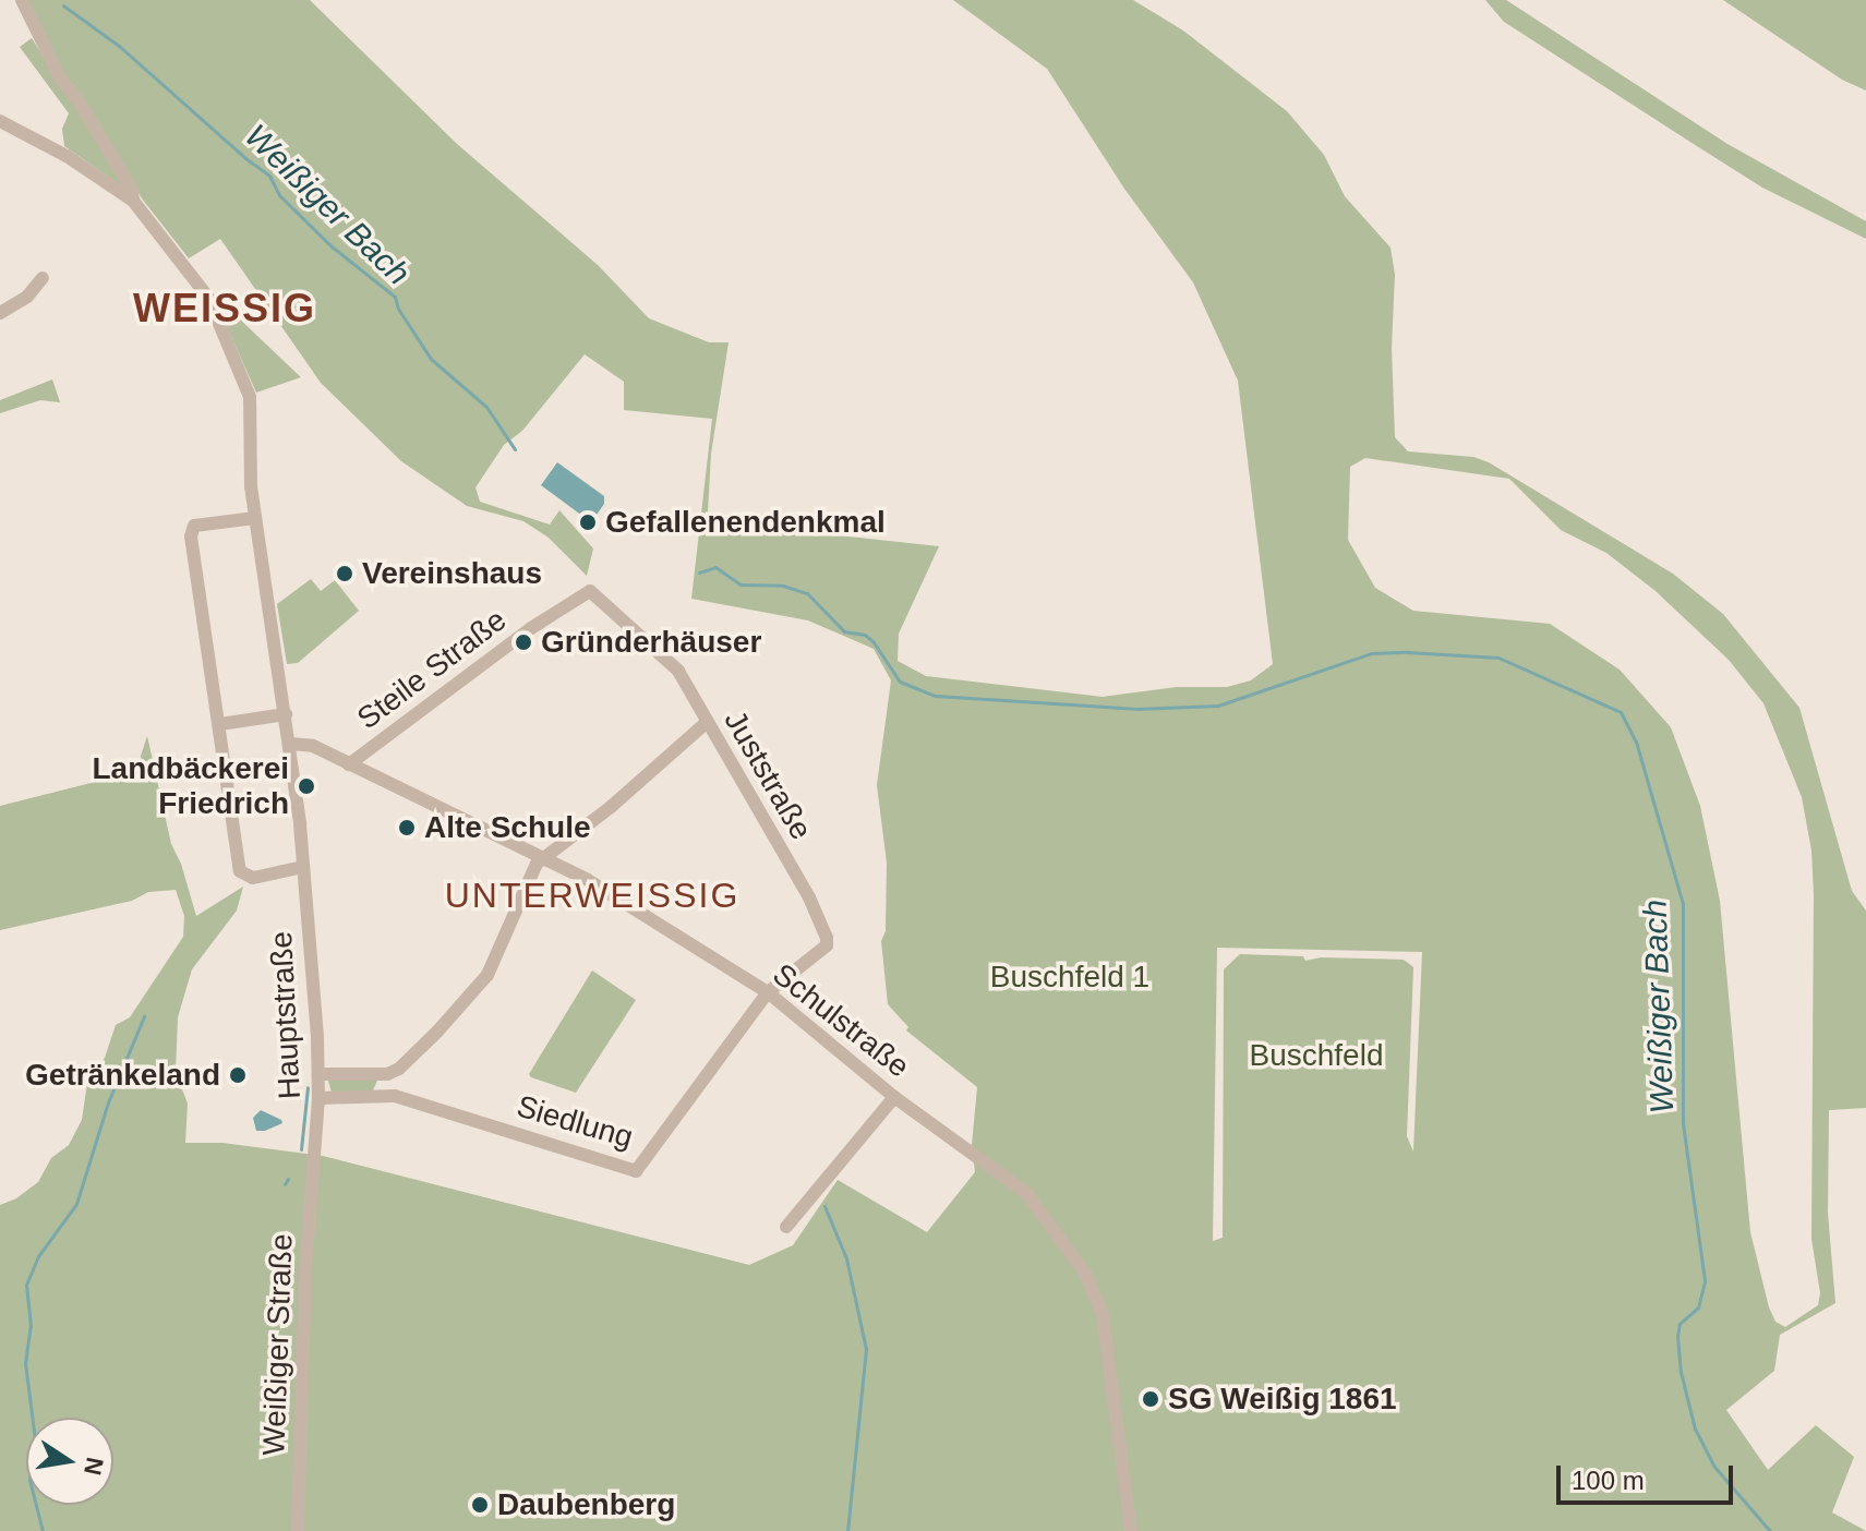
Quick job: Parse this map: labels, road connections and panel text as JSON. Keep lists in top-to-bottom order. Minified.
{"streets":{"street":["Steile Straße","Juststraße","Hauptstraße","Schulstraße","Siedlung","Weißiger Straße"]},"crossings":[["Steile Straße","Juststraße"],["Steile Straße","Schulstraße"],["Juststraße","Schulstraße"],["Juststraße","Siedlung"],["Hauptstraße","Schulstraße"],["Hauptstraße","Siedlung"],["Hauptstraße","Weißiger Straße"],["Schulstraße","Siedlung"]],"districts":["WEISSIG","UNTERWEISSIG"],"water":["Weißiger Bach"],"parks":["Buschfeld 1","Buschfeld"],"places":["Gefallenendenkmal","Vereinshaus","Gründerhäuser","Landbäckerei Friedrich","Alte Schule","Getränkeland","SG Weißig 1861","Daubenberg"],"scale_bar":"100 m","north":"right"}
